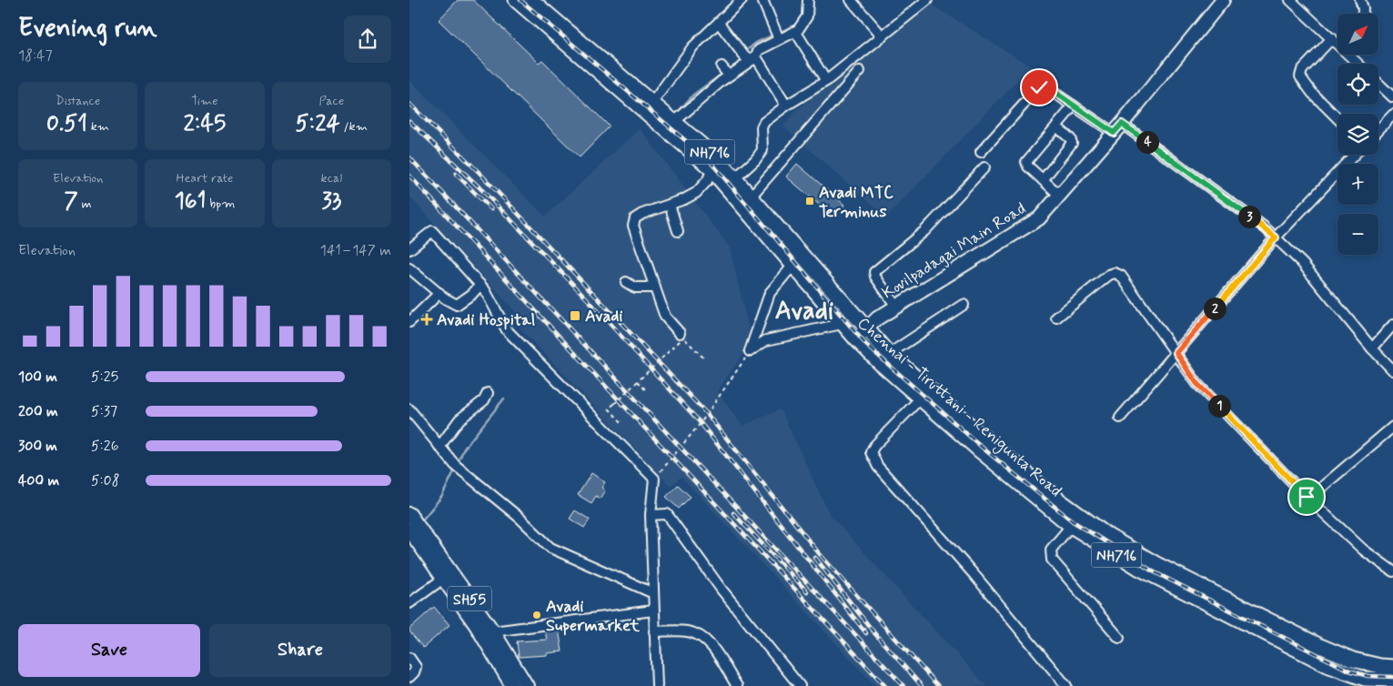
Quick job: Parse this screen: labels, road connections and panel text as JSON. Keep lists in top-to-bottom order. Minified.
{"streets":{"highway":["NH716","Chennai - Tiruttani - Renigunta Road"],"main road":["Kovilpadagai Main Road","SH55"]},"crossings":[["Kovilpadagai Main Road","Chennai - Tiruttani - Renigunta Road"]],"districts":["Avadi"],"places":{"transit":["Avadi MTC Terminus","Avadi"],"health":["Avadi Hospital"],"other":["Avadi Supermarket"]},"north":"top right","page":{"heading":["Evening run","18:47"],"map_buttons":["+","−"],"stats":[["Distance","0.51 km"],["Time","2:45"],["Pace","5:24 /km"],["Elevation","7 m"],["Heart rate","161 bpm"],["kcal","33"]],"pins":["4","3","2","1"],"chart":["Elevation","141–147 m"],"list":[{"name":"100 m","note":"5:25"},{"name":"200 m","note":"5:37"},{"name":"300 m","note":"5:26"},{"name":"400 m","note":"5:08"}],"buttons":["Save","Share"]}}
